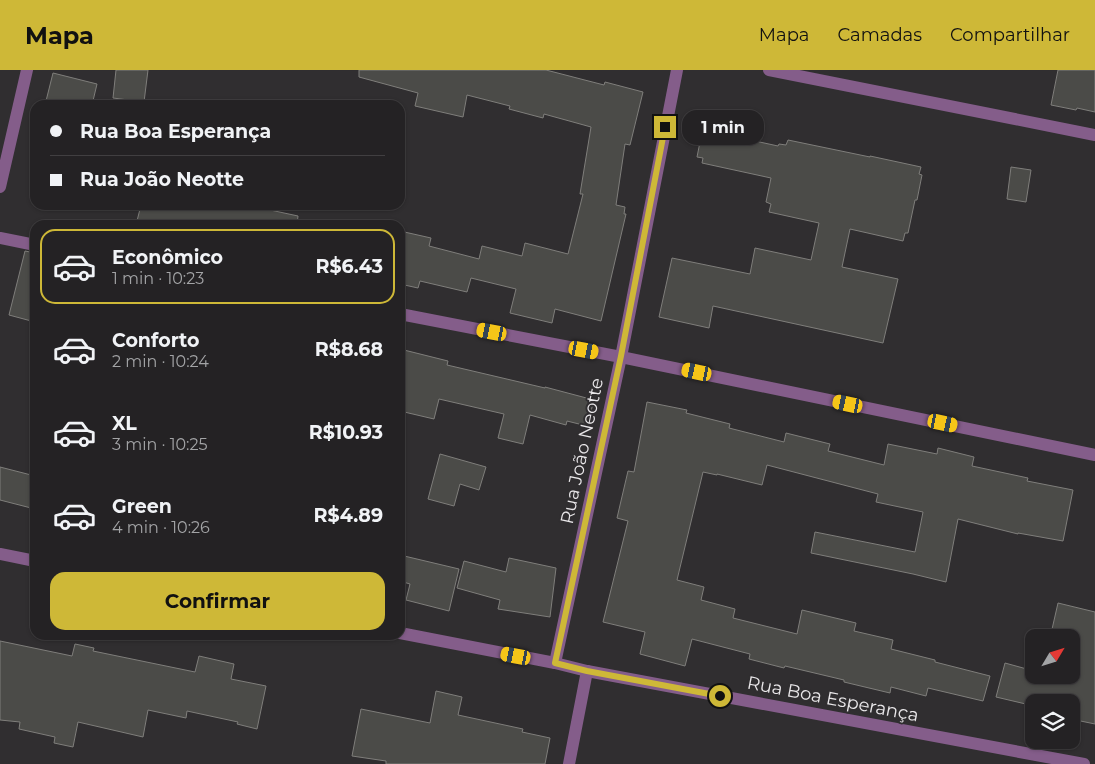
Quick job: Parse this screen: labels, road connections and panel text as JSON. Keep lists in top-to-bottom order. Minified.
{"streets":{"street":["Rua João Neotte","Rua Boa Esperança"]},"crossings":[["Rua João Neotte","Rua Boa Esperança"]],"north":"top right","page":{"header":"Mapa","nav":["Mapa","Camadas","Compartilhar"],"banner":["Rua Boa Esperança","Rua João Neotte"],"bubble":"1 min","list":[{"name":"Econômico","note":"1 min · 10:23","value":"R$6.43"},{"name":"Conforto","note":"2 min · 10:24","value":"R$8.68"},{"name":"XL","note":"3 min · 10:25","value":"R$10.93"},{"name":"Green","note":"4 min · 10:26","value":"R$4.89"}],"buttons":"Confirmar"}}
